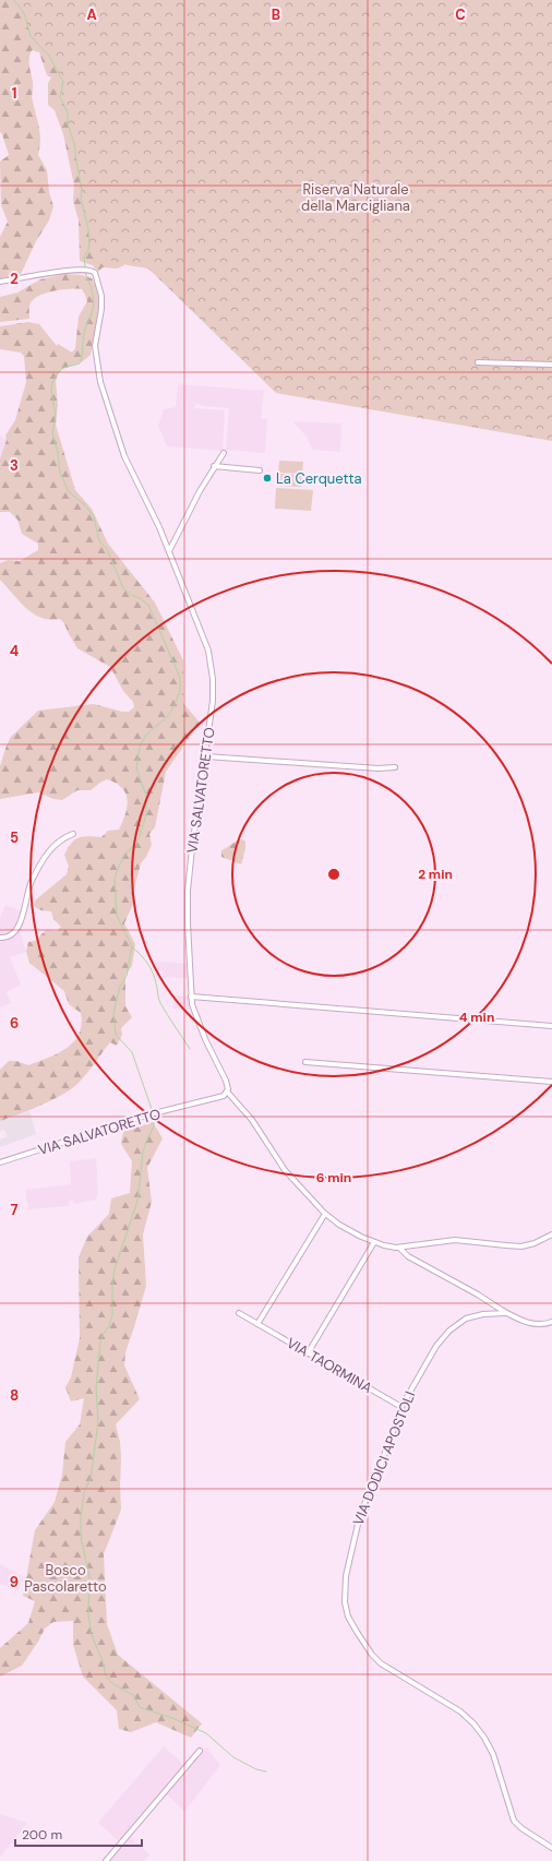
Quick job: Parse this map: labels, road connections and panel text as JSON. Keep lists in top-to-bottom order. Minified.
{"streets":{"street":["VIA SALVATORETTO","VIA TAORMINA","VIA DODICI APOSTOLI"]},"crossings":[["VIA TAORMINA","VIA DODICI APOSTOLI"]],"parks":["Riserva Naturale della Marcigliana","Bosco Pascolaretto"],"places":["La Cerquetta"],"scale_bar":"200 m","grid":{"columns":["A","B","C"],"rows":["1","2","3","4","5","6","7","8","9"]},"rings":["2 min","4 min","6 min"]}
